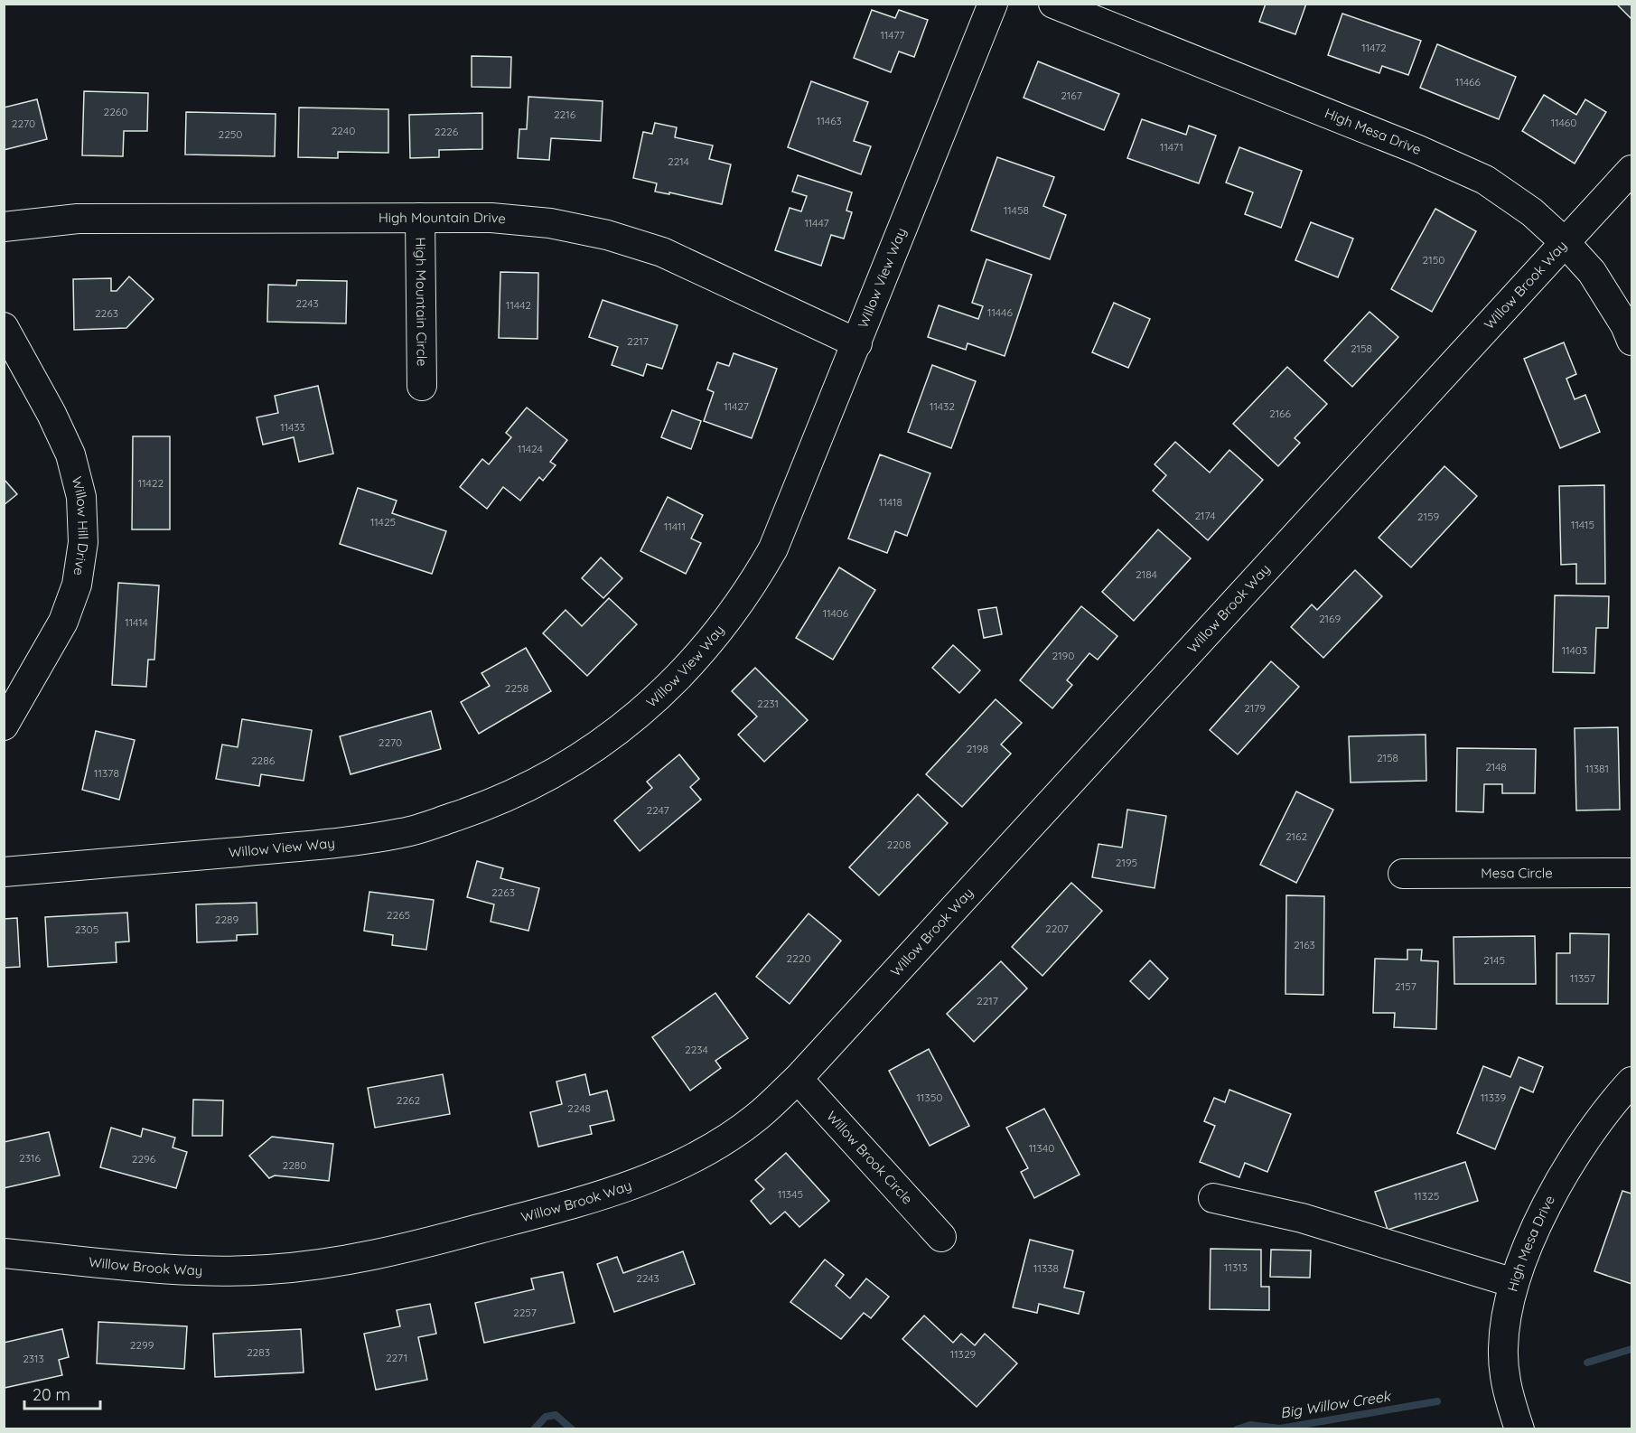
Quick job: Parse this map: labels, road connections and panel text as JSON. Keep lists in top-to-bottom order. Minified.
{"streets":{"street":["High Mesa Drive","High Mountain Drive","Willow View Way","Willow Brook Way","High Mountain Circle","Willow Hill Drive","Mesa Circle","Willow Brook Circle"]},"crossings":[["High Mesa Drive","Willow Brook Way"],["High Mountain Drive","Willow View Way"],["High Mountain Drive","High Mountain Circle"],["Willow Brook Way","Willow Brook Circle"]],"water":["Big Willow Creek"],"house_numbers":["11477","11472","11466","2167","2260","2216","11463","11460","2270","2240","2226","2250","11471","2214","11458","11447","2150","2243","11442","11446","2263","2217","2158","11427","11432","2166","11433","11424","11422","11418","2174","2159","11425","11415","11411","2184","11406","2169","11414","11403","2190","2258","2231","2179","2270","2198","2158","2286","2148","11381","11378","2247","2162","2208","2195","2263","2265","2289","2207","2305","2163","2220","2145","11357","2157","2217","2234","11350","11339","2262","2248","11340","2316","2296","2280","11345","11325","11313","11338","2243","2257","2299","2283","11329","2271","2313"],"scale_bar":"20 m"}
